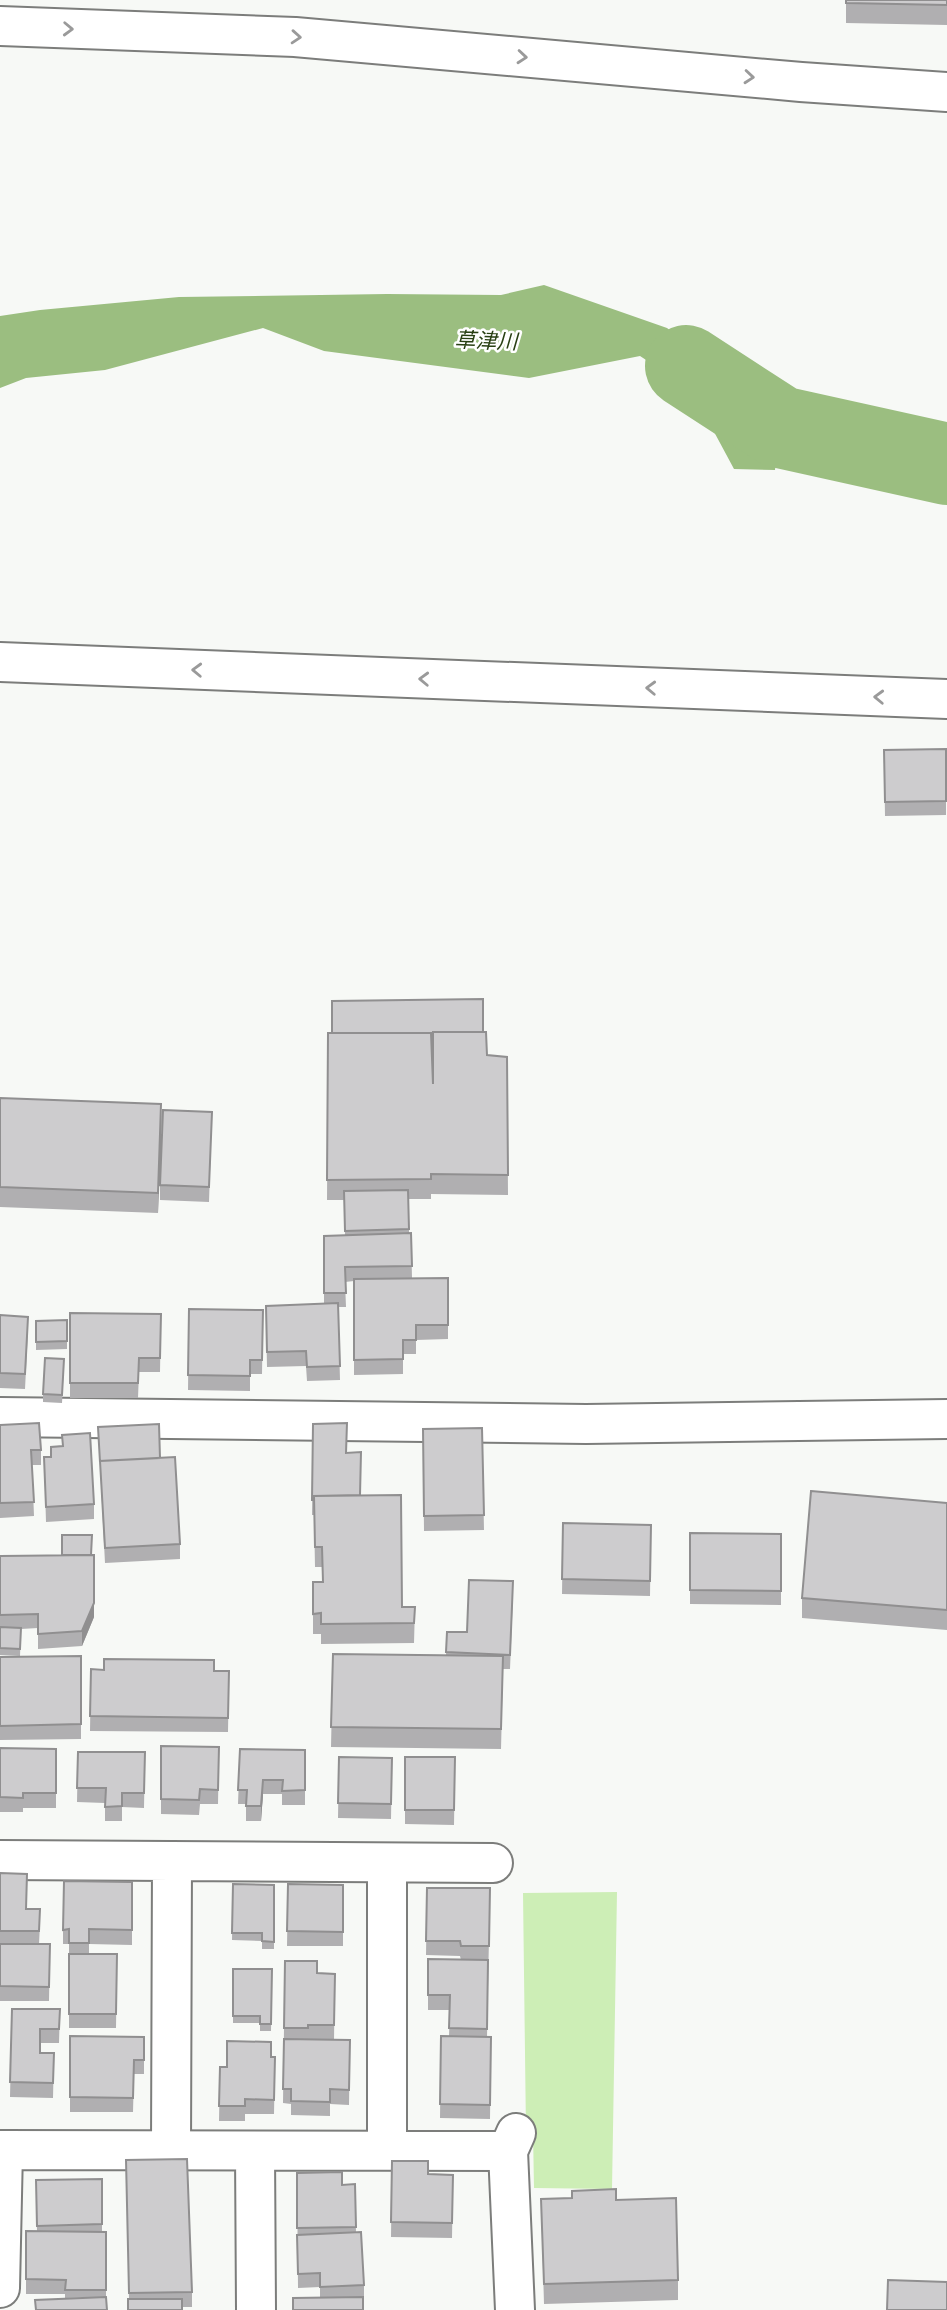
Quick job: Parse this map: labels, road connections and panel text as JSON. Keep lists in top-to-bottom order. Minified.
{"water":["草津川"]}
